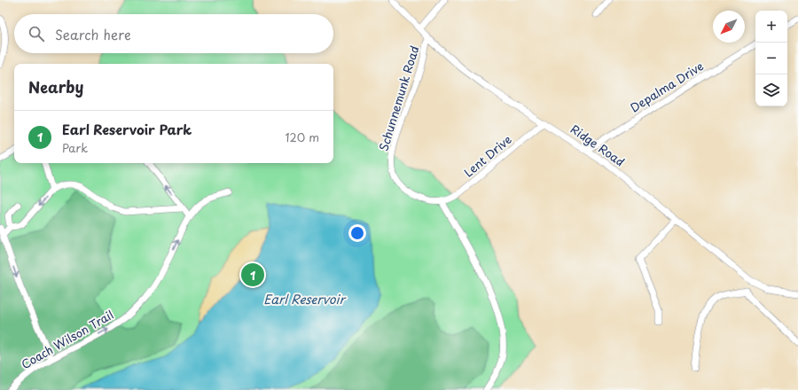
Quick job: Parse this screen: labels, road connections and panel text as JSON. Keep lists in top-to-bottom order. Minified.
{"streets":{"street":["Depalma Drive","Schunnemunk Road","Ridge Road","Lent Drive","Coach Wilson Trail"]},"crossings":[["Depalma Drive","Ridge Road"],["Schunnemunk Road","Ridge Road"],["Schunnemunk Road","Lent Drive"],["Ridge Road","Lent Drive"]],"one_way":["Coach Wilson Trail"],"water":["Earl Reservoir"],"north":"bottom left","page":{"map_buttons":["+","−"],"search":"Search here","heading":"Nearby","list":[{"mark":"1","name":"Earl Reservoir Park","note":"Park","value":"120 m"}],"pins":"1"}}
